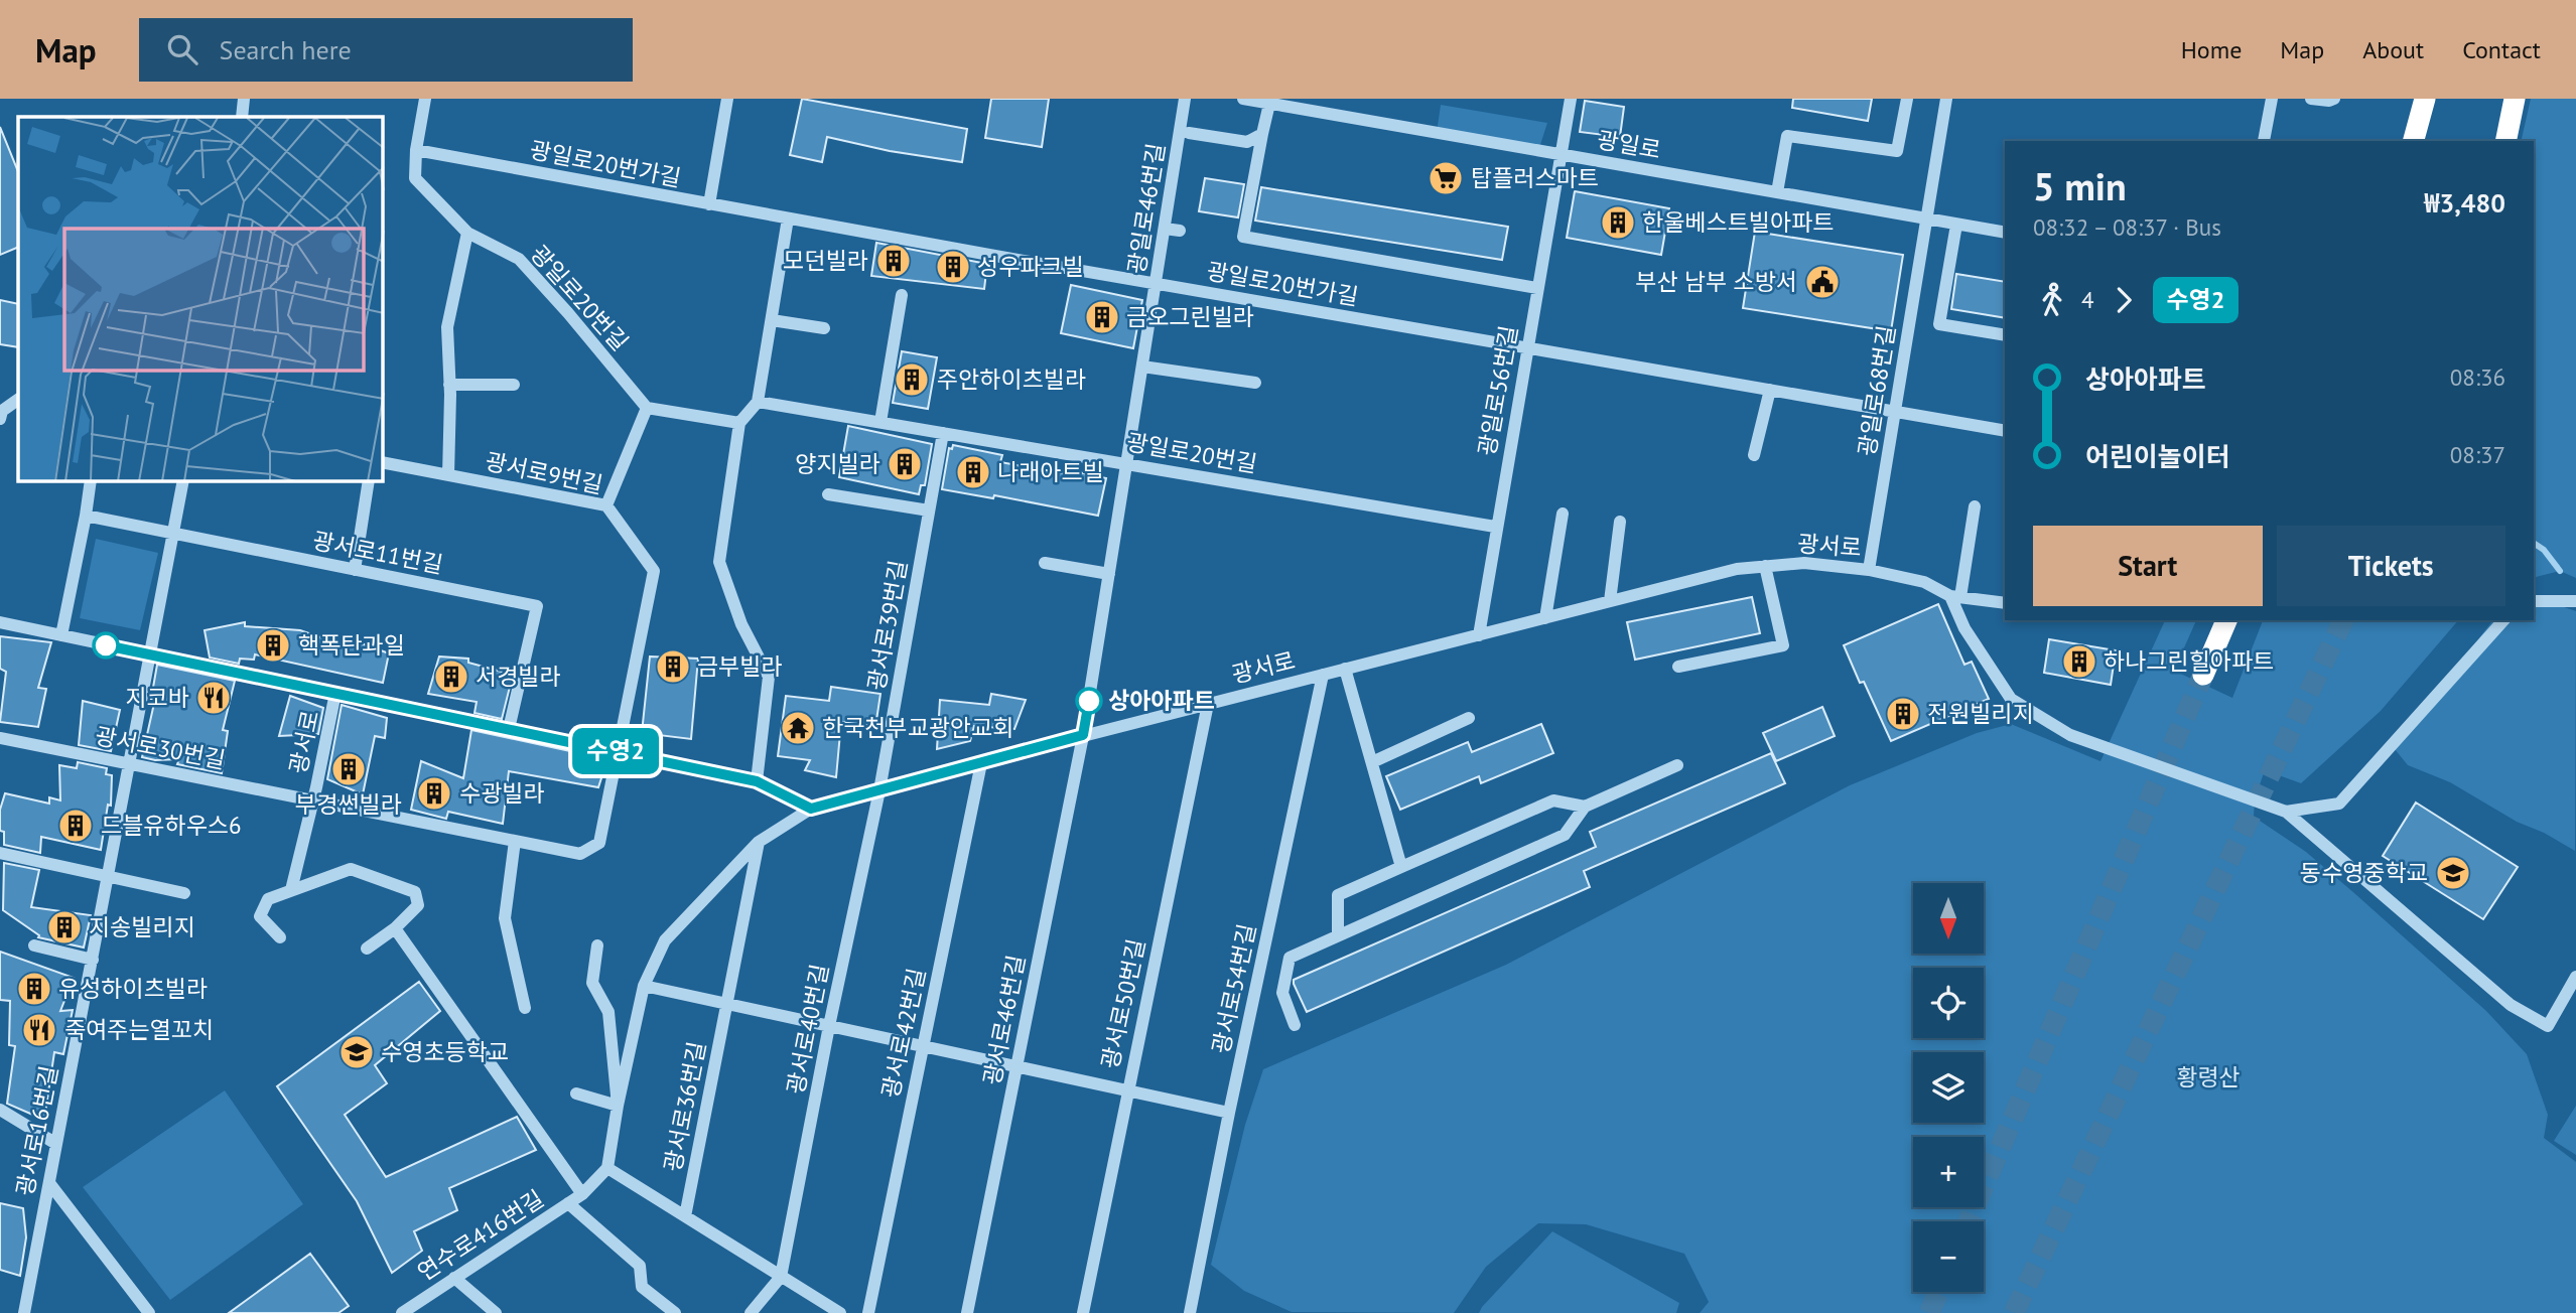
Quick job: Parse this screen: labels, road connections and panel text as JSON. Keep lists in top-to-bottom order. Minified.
{"streets":{"street":["광일로","광일로20번가길","광일로46번길","광일로20번길","광일로56번길","광일로68번길","광서로9번길","광서로","광서로11번길","광서로39번길","광서로30번길","광서로54번길","광서로50번길","광서로46번길","광서로40번길","광서로42번길","광서로36번길","광서로16번길","연수로416번길"]},"crossings":[["광일로","광일로56번길"],["광일로","광일로68번길"],["광일로20번가길","광일로46번길"],["광일로20번가길","광일로20번길"],["광일로20번가길","광일로56번길"],["광일로20번가길","광일로68번길"],["광일로46번길","광일로20번길"],["광일로46번길","광서로"],["광일로46번길","광서로46번길"],["광일로20번길","광일로56번길"],["광일로20번길","광서로39번길"],["광일로56번길","광서로"],["광일로68번길","광서로"],["광서로9번길","광서로"],["광서로9번길","광서로30번길"],["광서로","광서로11번길"],["광서로","광서로39번길"],["광서로","광서로30번길"],["광서로","광서로54번길"],["광서로","광서로50번길"],["광서로","광서로46번길"],["광서로","광서로40번길"],["광서로","광서로42번길"],["광서로","광서로16번길"],["광서로11번길","광서로16번길"],["광서로39번길","광서로40번길"],["광서로30번길","광서로16번길"],["광서로40번길","광서로36번길"],["광서로36번길","연수로416번길"]],"parks":["황령산"],"places":{"supermarket":["탑플러스마트"],"building":["한울베스트빌아파트","모던빌라","성우파크빌","금오그린빌라","주안하이츠빌라","양지빌라","나래아트빌","핵폭탄과일","하나그린힐아파트","금부빌라","서경빌라","전원빌리지","부경썬빌라","수광빌라","드블유하우스6","지송빌리지","유성하이츠빌라"],"public building":["부산 남부 소방서"],"restaurant":["지코바","죽여주는열꼬치"],"other":["상아아파트"],"temple":["한국천부교광안교회"],"school or university":["동수영중학교","수영초등학교"]},"lines":["bus line 수영2"],"north":"bottom","page":{"header":"Map","search":"Search here","nav":["Home","Map","About","Contact"],"on_map":"수영2","heading":["5 min","08:32 – 08:37 · Bus","₩3,480"],"legs":["4","수영2"],"list":[{"name":"상아아파트","value":"08:36"},{"name":"어린이놀이터","value":"08:37"}],"buttons":["Start","Tickets"],"map_buttons":["+","−"]}}
